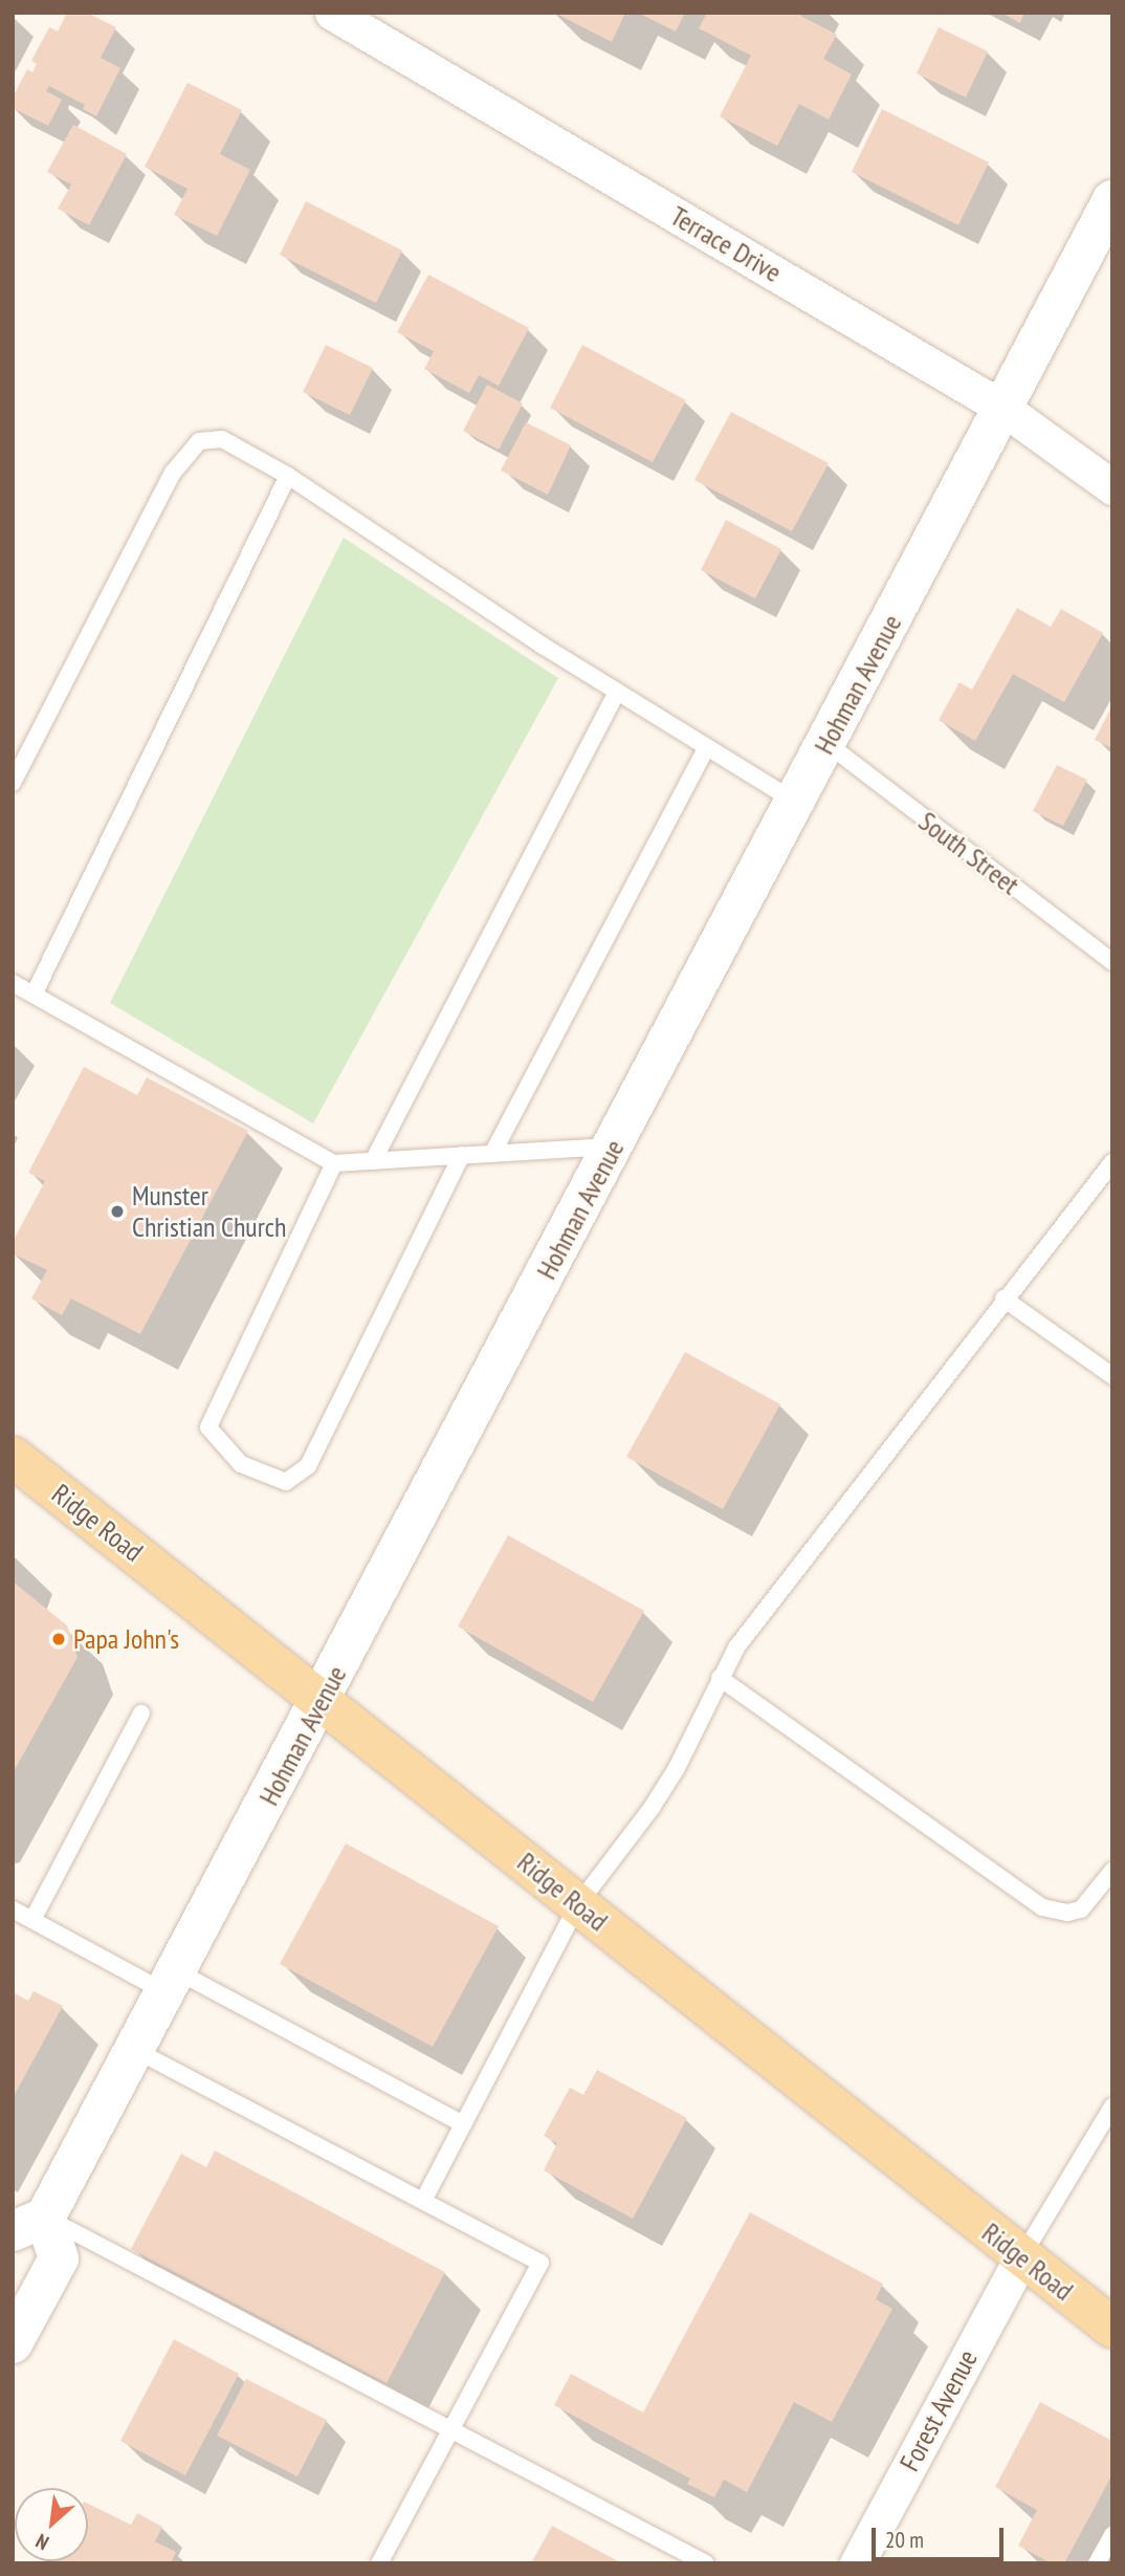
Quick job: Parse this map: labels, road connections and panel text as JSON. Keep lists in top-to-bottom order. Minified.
{"streets":{"main road":["Ridge Road"],"street":["Terrace Drive","Hohman Avenue","Forest Avenue"],"lane":["South Street"]},"crossings":[["Terrace Drive","Hohman Avenue"],["Hohman Avenue","South Street"],["Hohman Avenue","Ridge Road"],["Ridge Road","Forest Avenue"]],"places":["Munster Christian Church","Papa John's"],"scale_bar":"20 m","north":"bottom left"}
